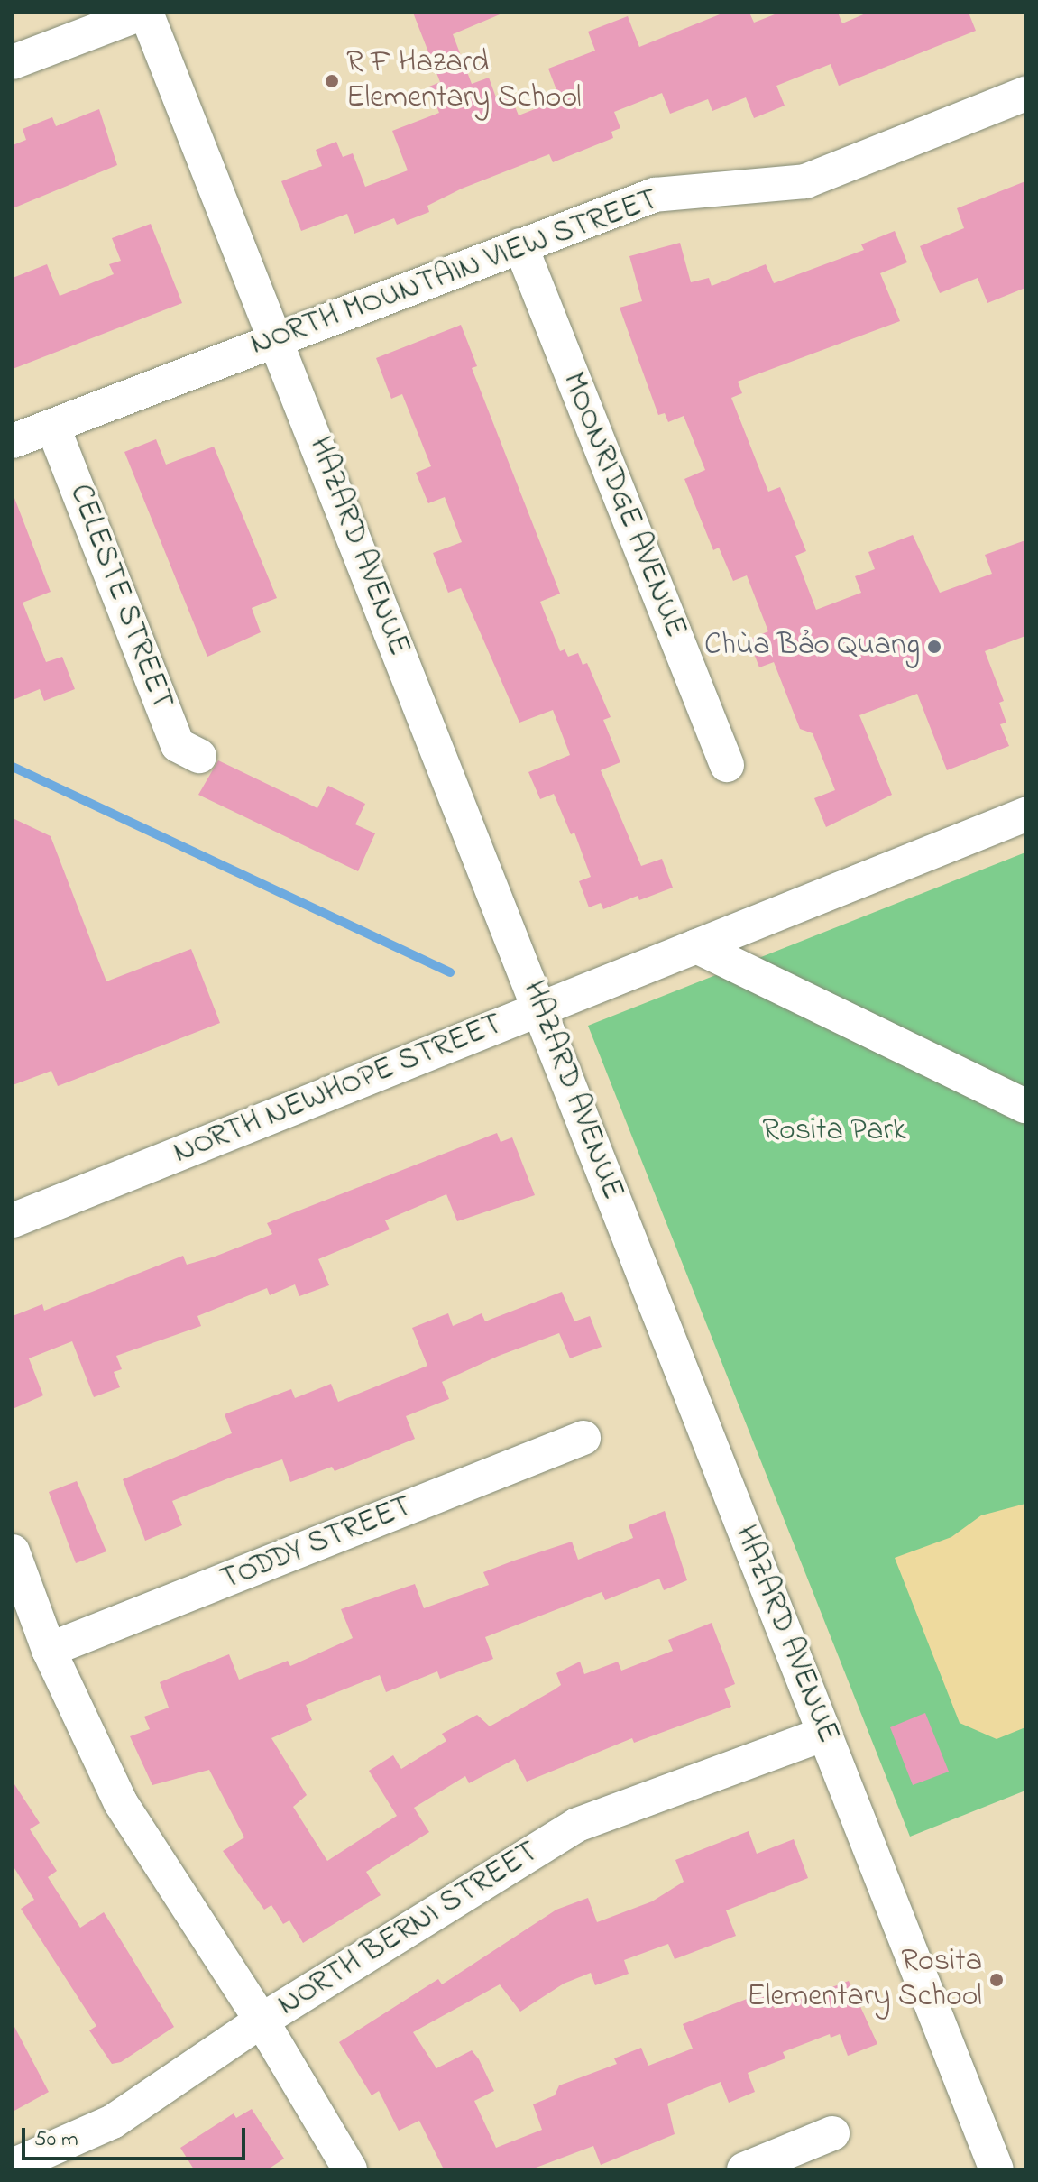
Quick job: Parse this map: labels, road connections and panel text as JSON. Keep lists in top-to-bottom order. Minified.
{"streets":{"street":["NORTH MOUNTAIN VIEW STREET","MOONRIDGE AVENUE","HAZARD AVENUE","CELESTE STREET","NORTH NEWHOPE STREET","TODDY STREET","NORTH BERNI STREET"]},"crossings":[["NORTH MOUNTAIN VIEW STREET","MOONRIDGE AVENUE"],["NORTH MOUNTAIN VIEW STREET","HAZARD AVENUE"],["NORTH MOUNTAIN VIEW STREET","CELESTE STREET"],["HAZARD AVENUE","NORTH NEWHOPE STREET"],["HAZARD AVENUE","NORTH BERNI STREET"]],"parks":["Rosita Park"],"places":["R F Hazard Elementary School","Chùa Bảo Quang","Rosita Elementary School"],"scale_bar":"50 m"}
